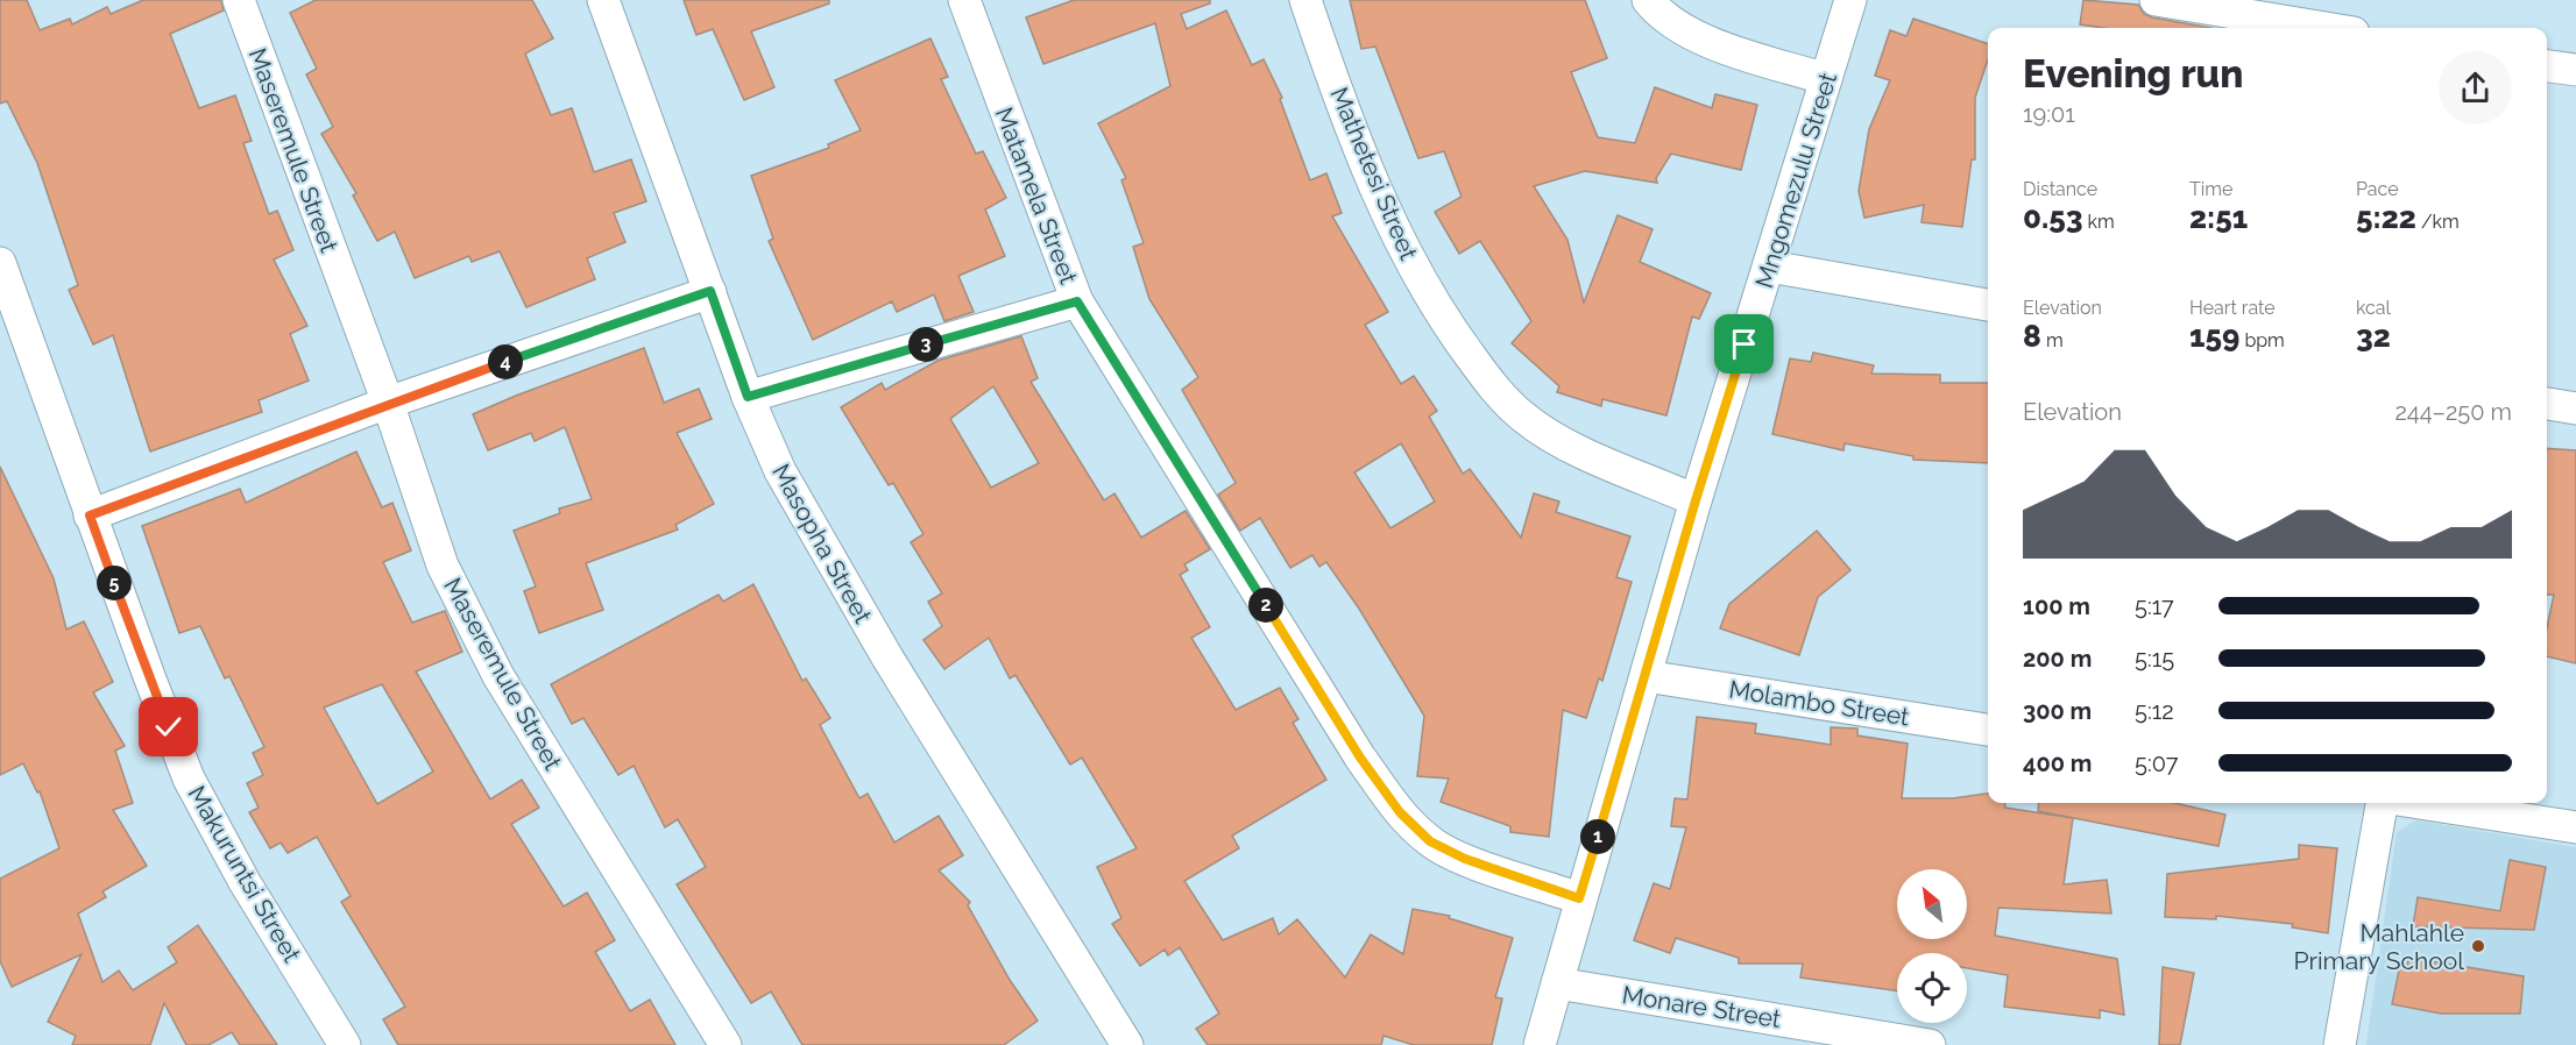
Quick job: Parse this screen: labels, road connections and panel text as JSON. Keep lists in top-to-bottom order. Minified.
{"streets":{"street":["Maseremule Street","Mathetesi Street","Mngomezulu Street","Matamela Street","Masopha Street","Molambo Street","Makuruntsi Street","Monare Street"]},"crossings":[["Mathetesi Street","Mngomezulu Street"],["Mngomezulu Street","Matamela Street"],["Mngomezulu Street","Molambo Street"],["Mngomezulu Street","Monare Street"]],"places":["Mahlahle Primary School"],"north":"top left","page":{"heading":["Evening run","19:01"],"stats":[["Distance","0.53 km"],["Time","2:51"],["Pace","5:22 /km"],["Elevation","8 m"],["Heart rate","159 bpm"],["kcal","32"]],"pins":["3","4","5","2","1"],"chart":["Elevation","244–250 m"],"list":[{"name":"100 m","note":"5:17"},{"name":"200 m","note":"5:15"},{"name":"300 m","note":"5:12"},{"name":"400 m","note":"5:07"}]}}
